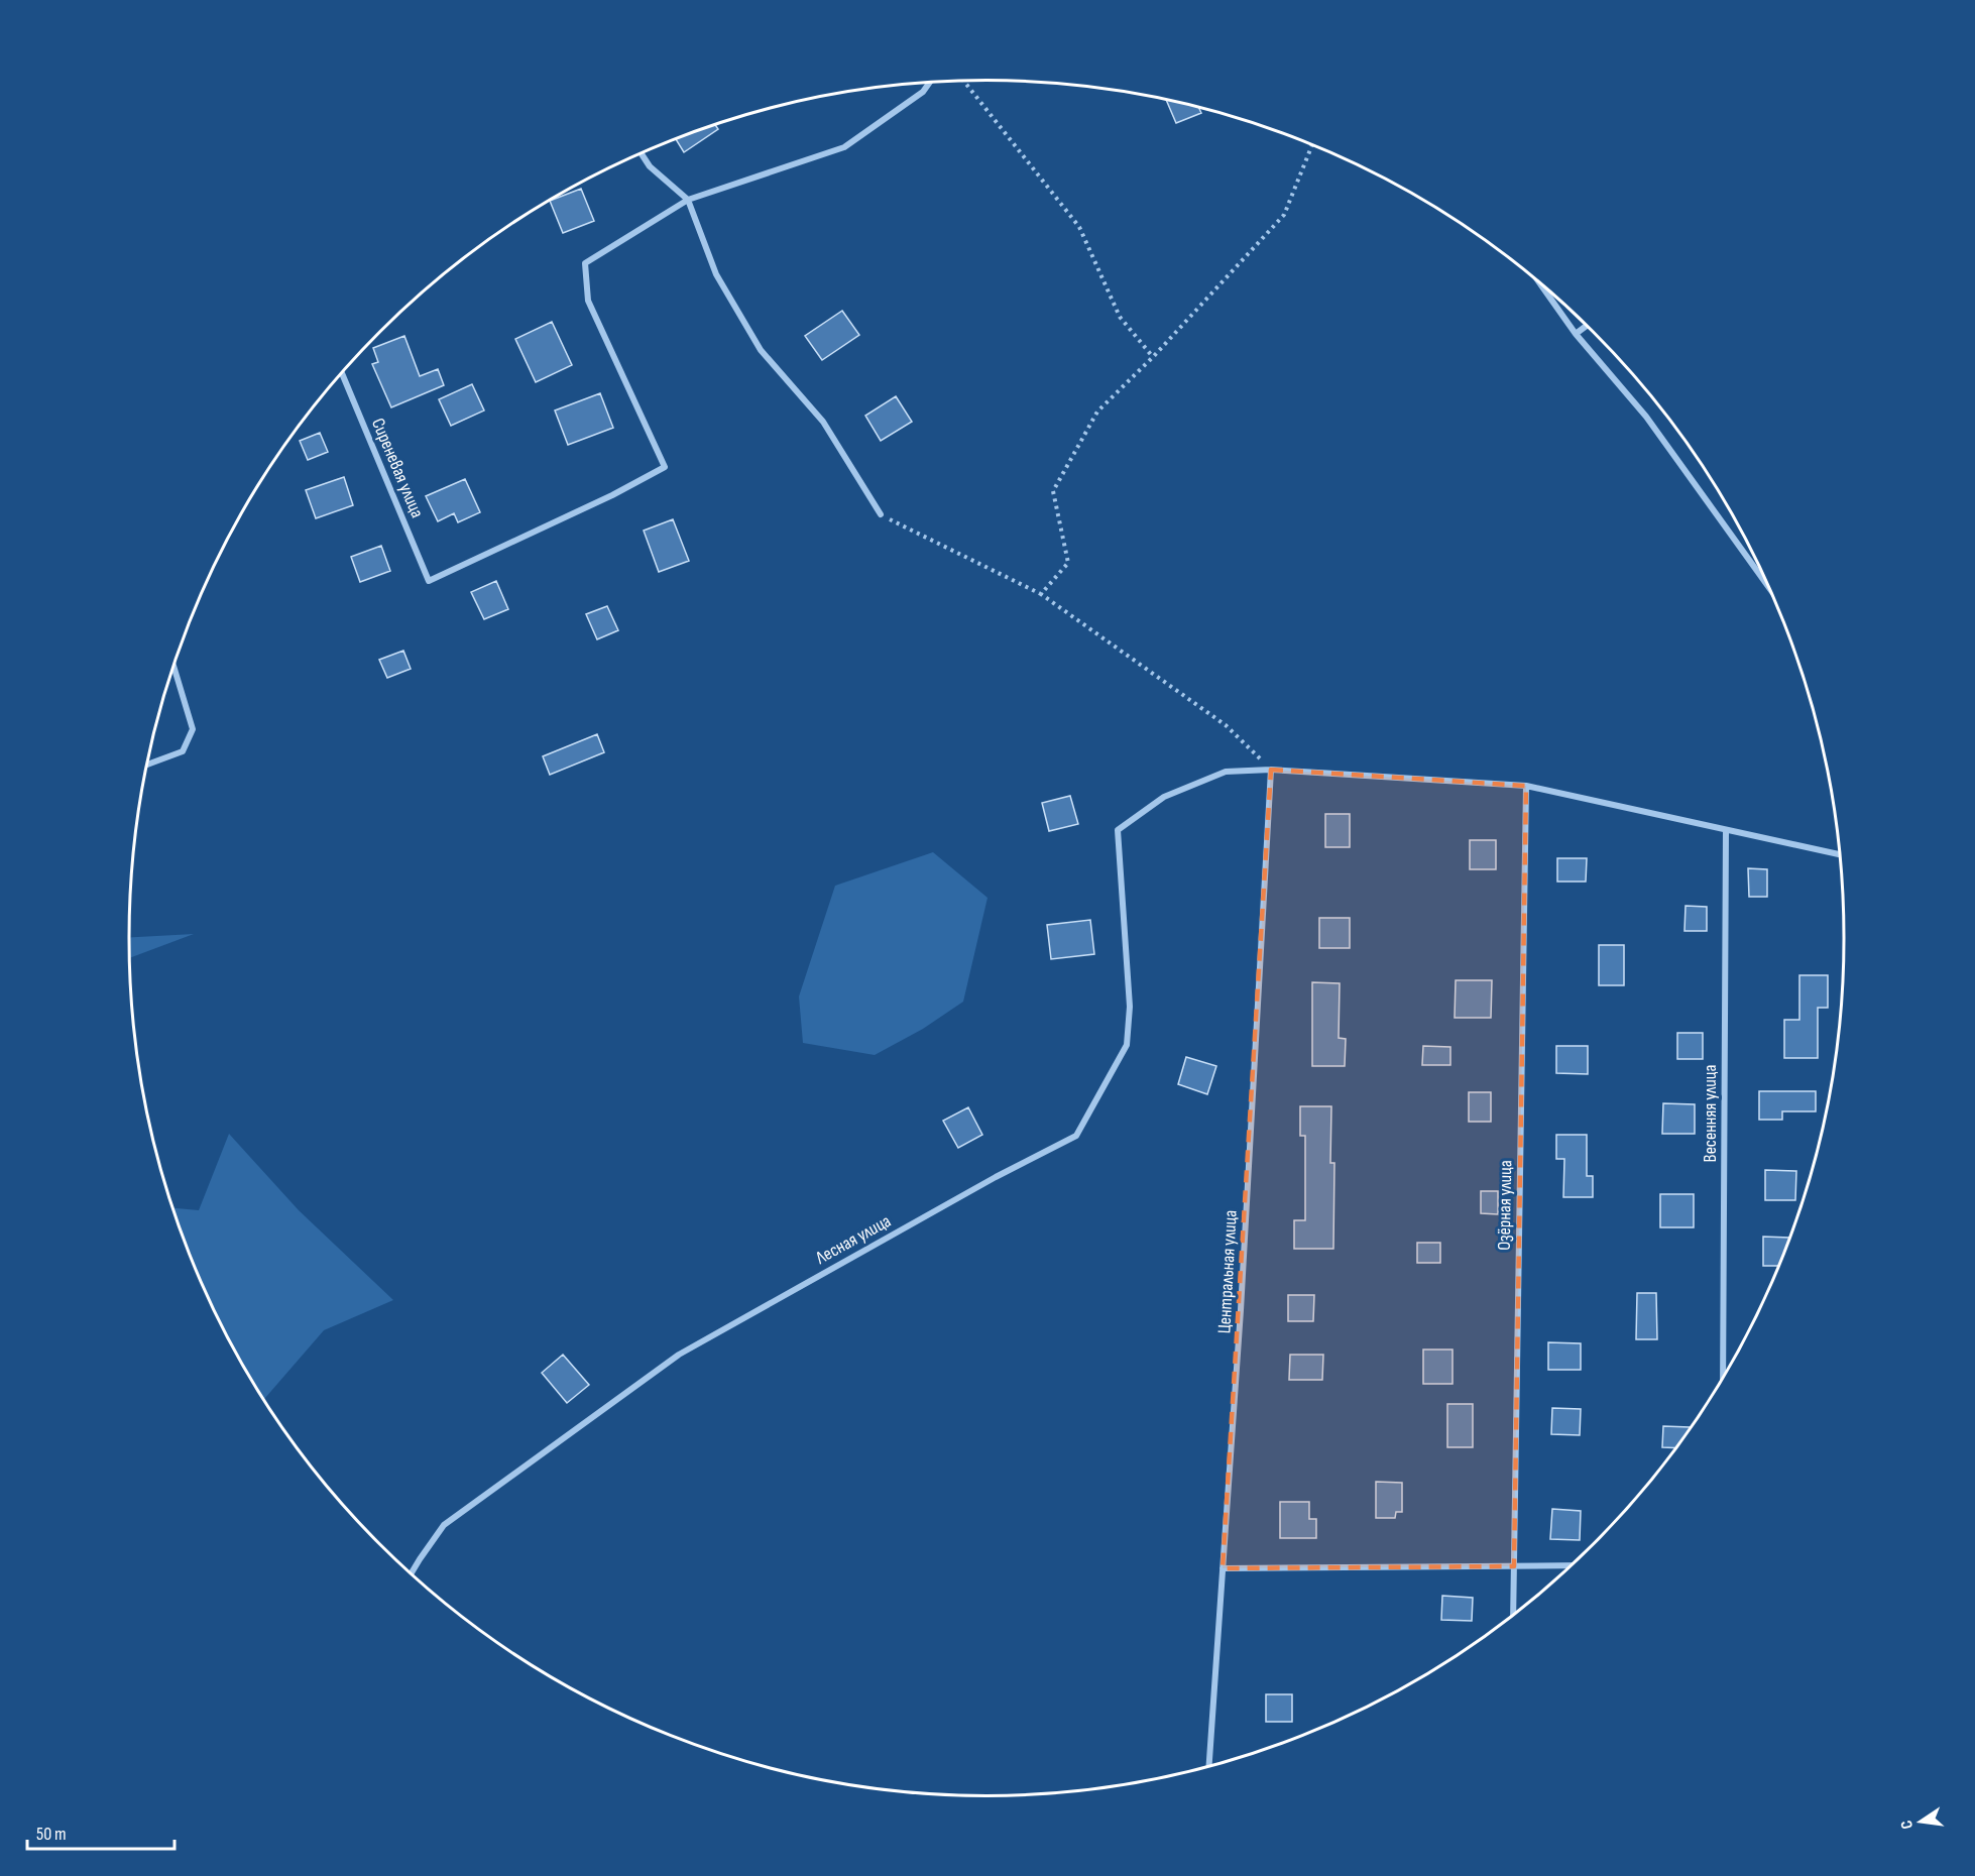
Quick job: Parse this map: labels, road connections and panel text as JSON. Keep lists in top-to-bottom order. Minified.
{"streets":{"street":["Сиреневая улица","Весенняя улица","Озёрная улица","Лесная улица","Центральная улица"]},"crossings":[["Лесная улица","Центральная улица"]],"scale_bar":"50 m","north":"left"}
